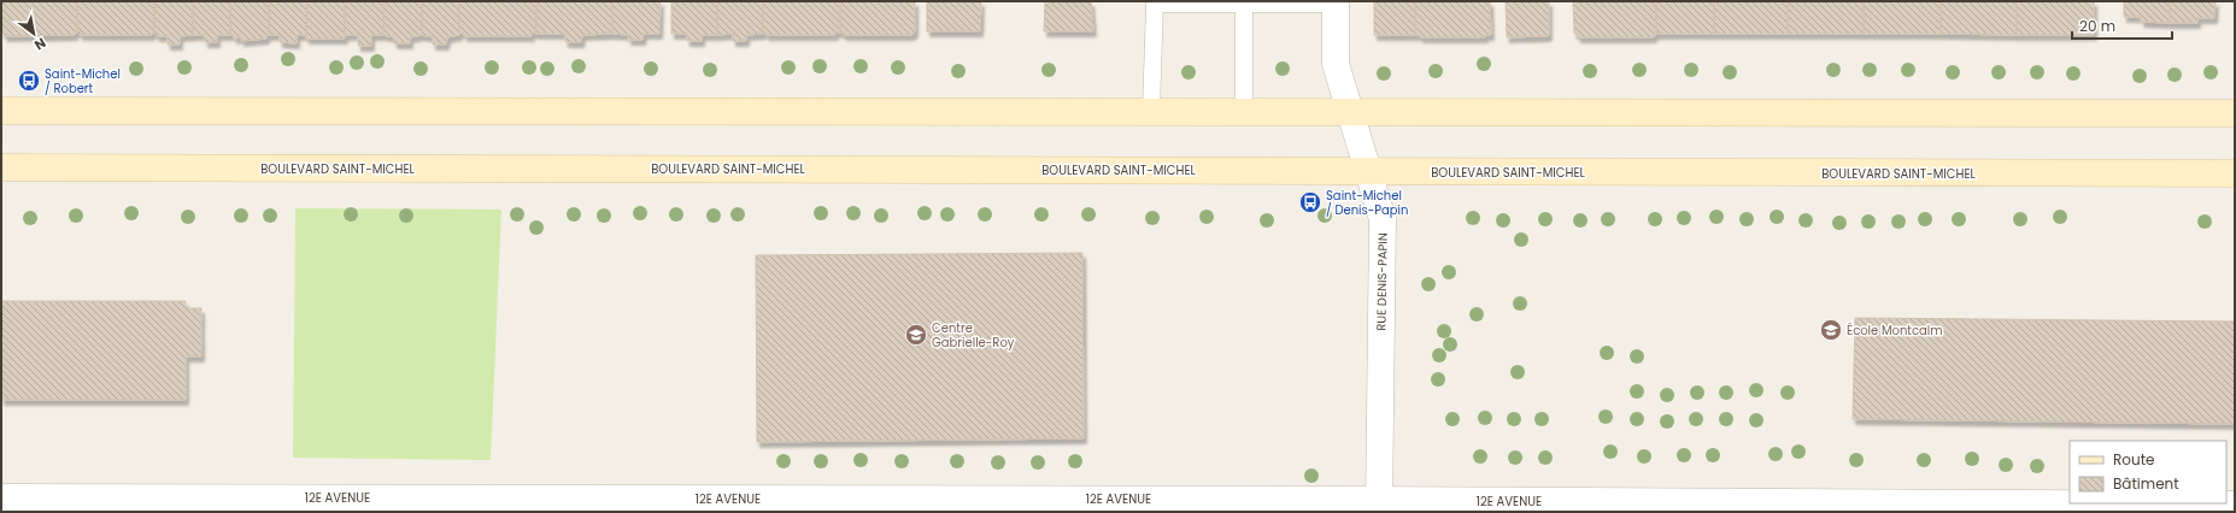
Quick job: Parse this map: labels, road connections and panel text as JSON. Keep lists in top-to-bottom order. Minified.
{"streets":{"main road":["BOULEVARD SAINT-MICHEL"],"street":["RUE DENIS-PAPIN","12E AVENUE"]},"crossings":[["BOULEVARD SAINT-MICHEL","RUE DENIS-PAPIN"],["RUE DENIS-PAPIN","12E AVENUE"]],"places":{"bus stop":["Saint-Michel / Robert","Saint-Michel / Denis-Papin"],"school or university":["École Montcalm","Centre Gabrielle-Roy"]},"legend":["Route","Bâtiment"],"scale_bar":"20 m","north":"bottom right"}
